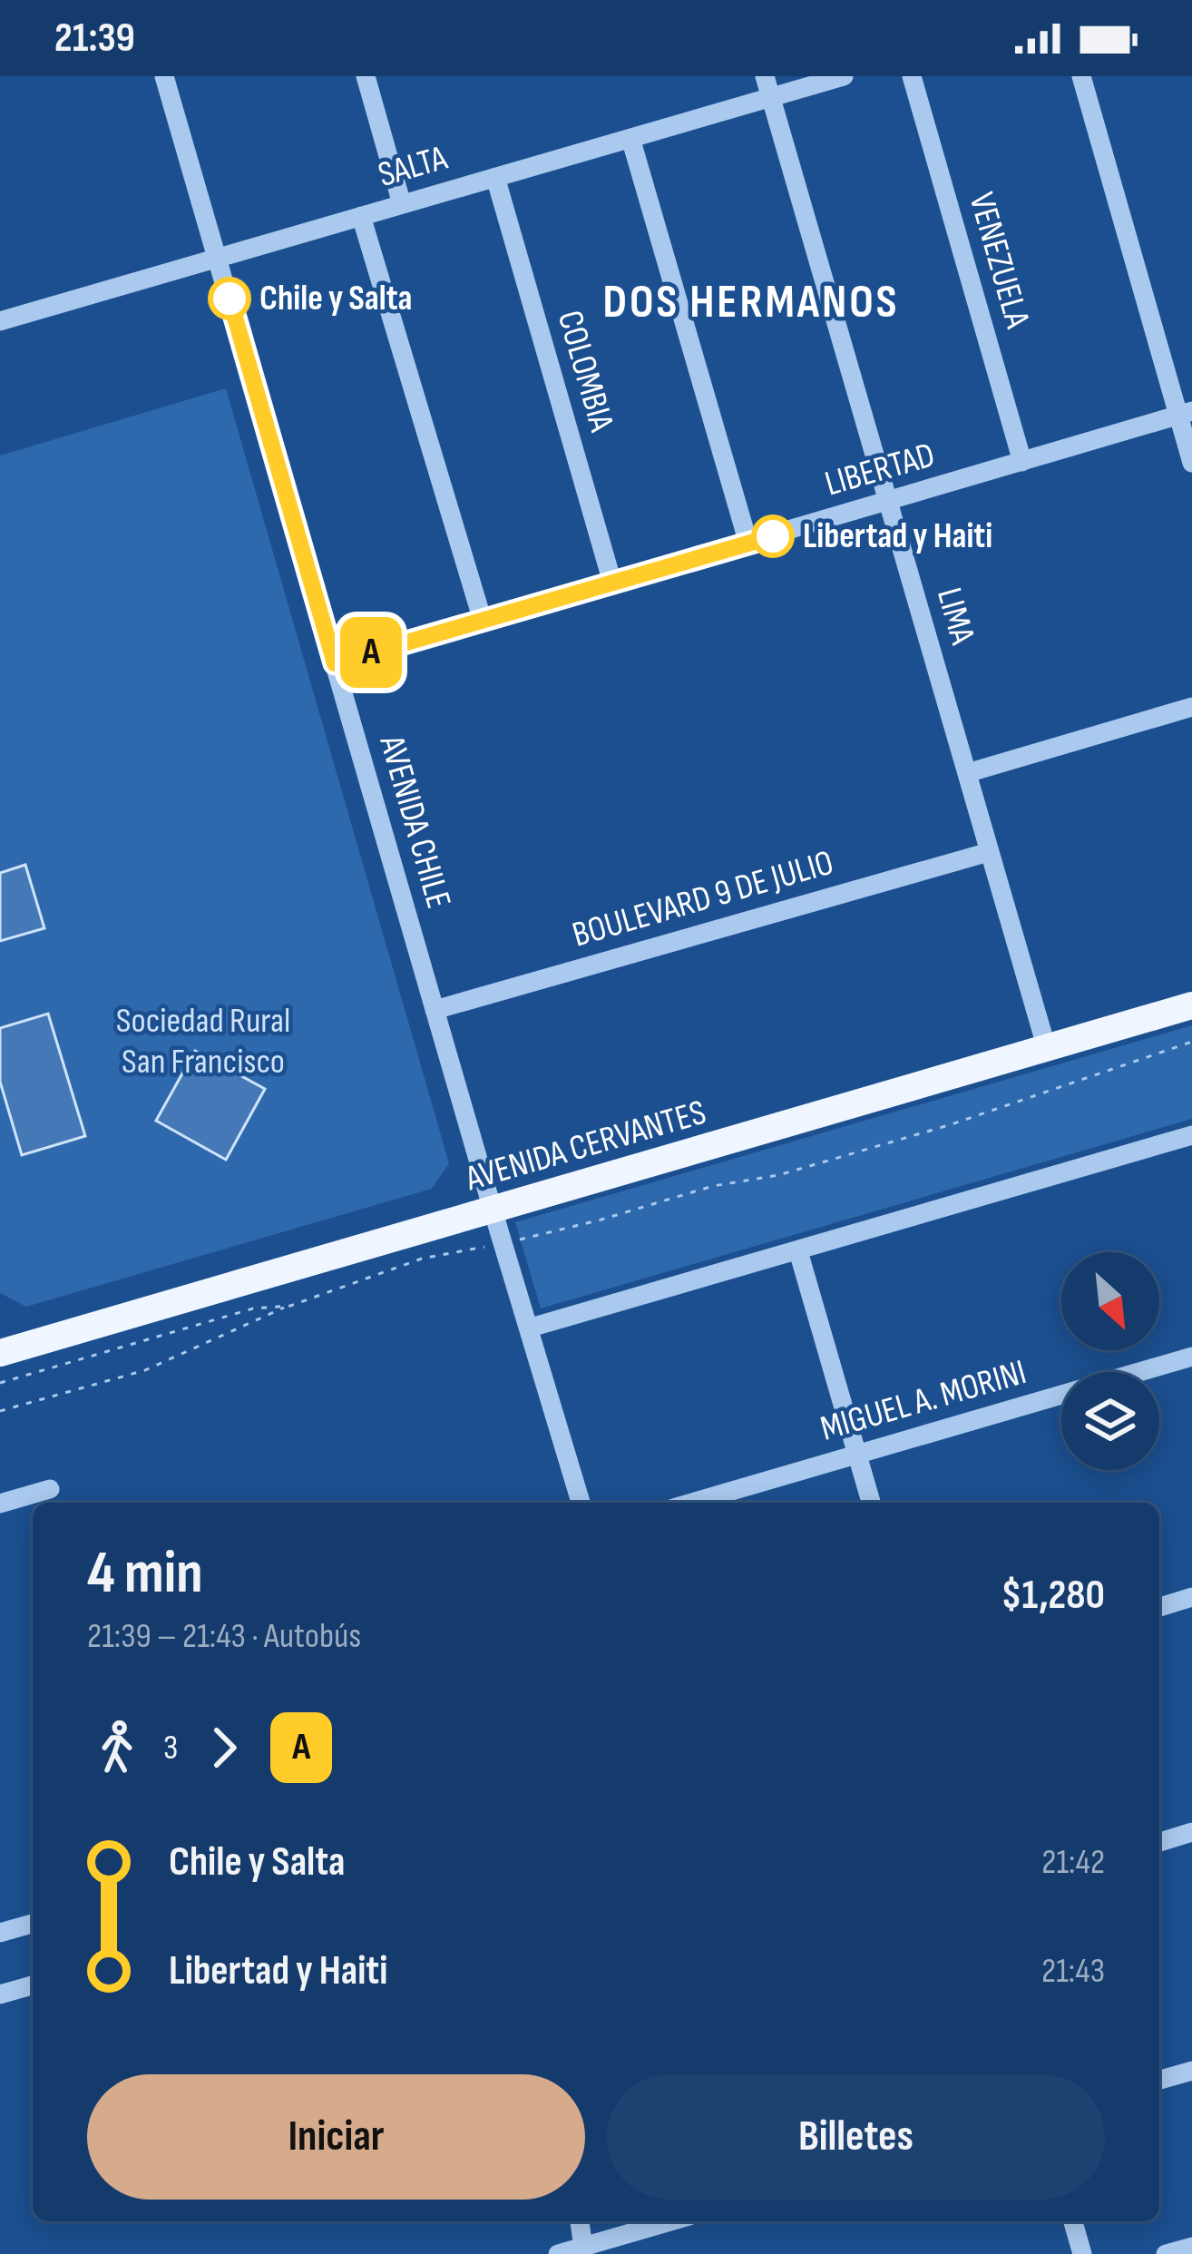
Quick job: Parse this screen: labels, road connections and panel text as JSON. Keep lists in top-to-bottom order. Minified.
{"streets":{"main road":["AVENIDA CERVANTES"],"street":["SALTA","VENEZUELA","COLOMBIA","LIBERTAD","LIMA","AVENIDA CHILE","BOULEVARD 9 DE JULIO","MIGUEL A. MORINI"]},"crossings":[["SALTA","COLOMBIA"],["SALTA","LIMA"],["SALTA","AVENIDA CHILE"],["VENEZUELA","LIBERTAD"],["COLOMBIA","LIBERTAD"],["LIBERTAD","LIMA"],["LIBERTAD","AVENIDA CHILE"],["LIMA","BOULEVARD 9 DE JULIO"],["LIMA","AVENIDA CERVANTES"],["AVENIDA CHILE","BOULEVARD 9 DE JULIO"],["AVENIDA CHILE","AVENIDA CERVANTES"]],"districts":["DOS HERMANOS"],"parks":["Sociedad Rural San Francisco"],"places":["Chile y Salta","Libertad y Haiti"],"lines":["bus line A"],"north":"bottom right","page":{"status":"21:39","on_map":"A","heading":["4 min","21:39 – 21:43 · Autobús","$1,280"],"legs":["3","A"],"list":[{"name":"Chile y Salta","value":"21:42"},{"name":"Libertad y Haiti","value":"21:43"}],"buttons":["Iniciar","Billetes"]}}
